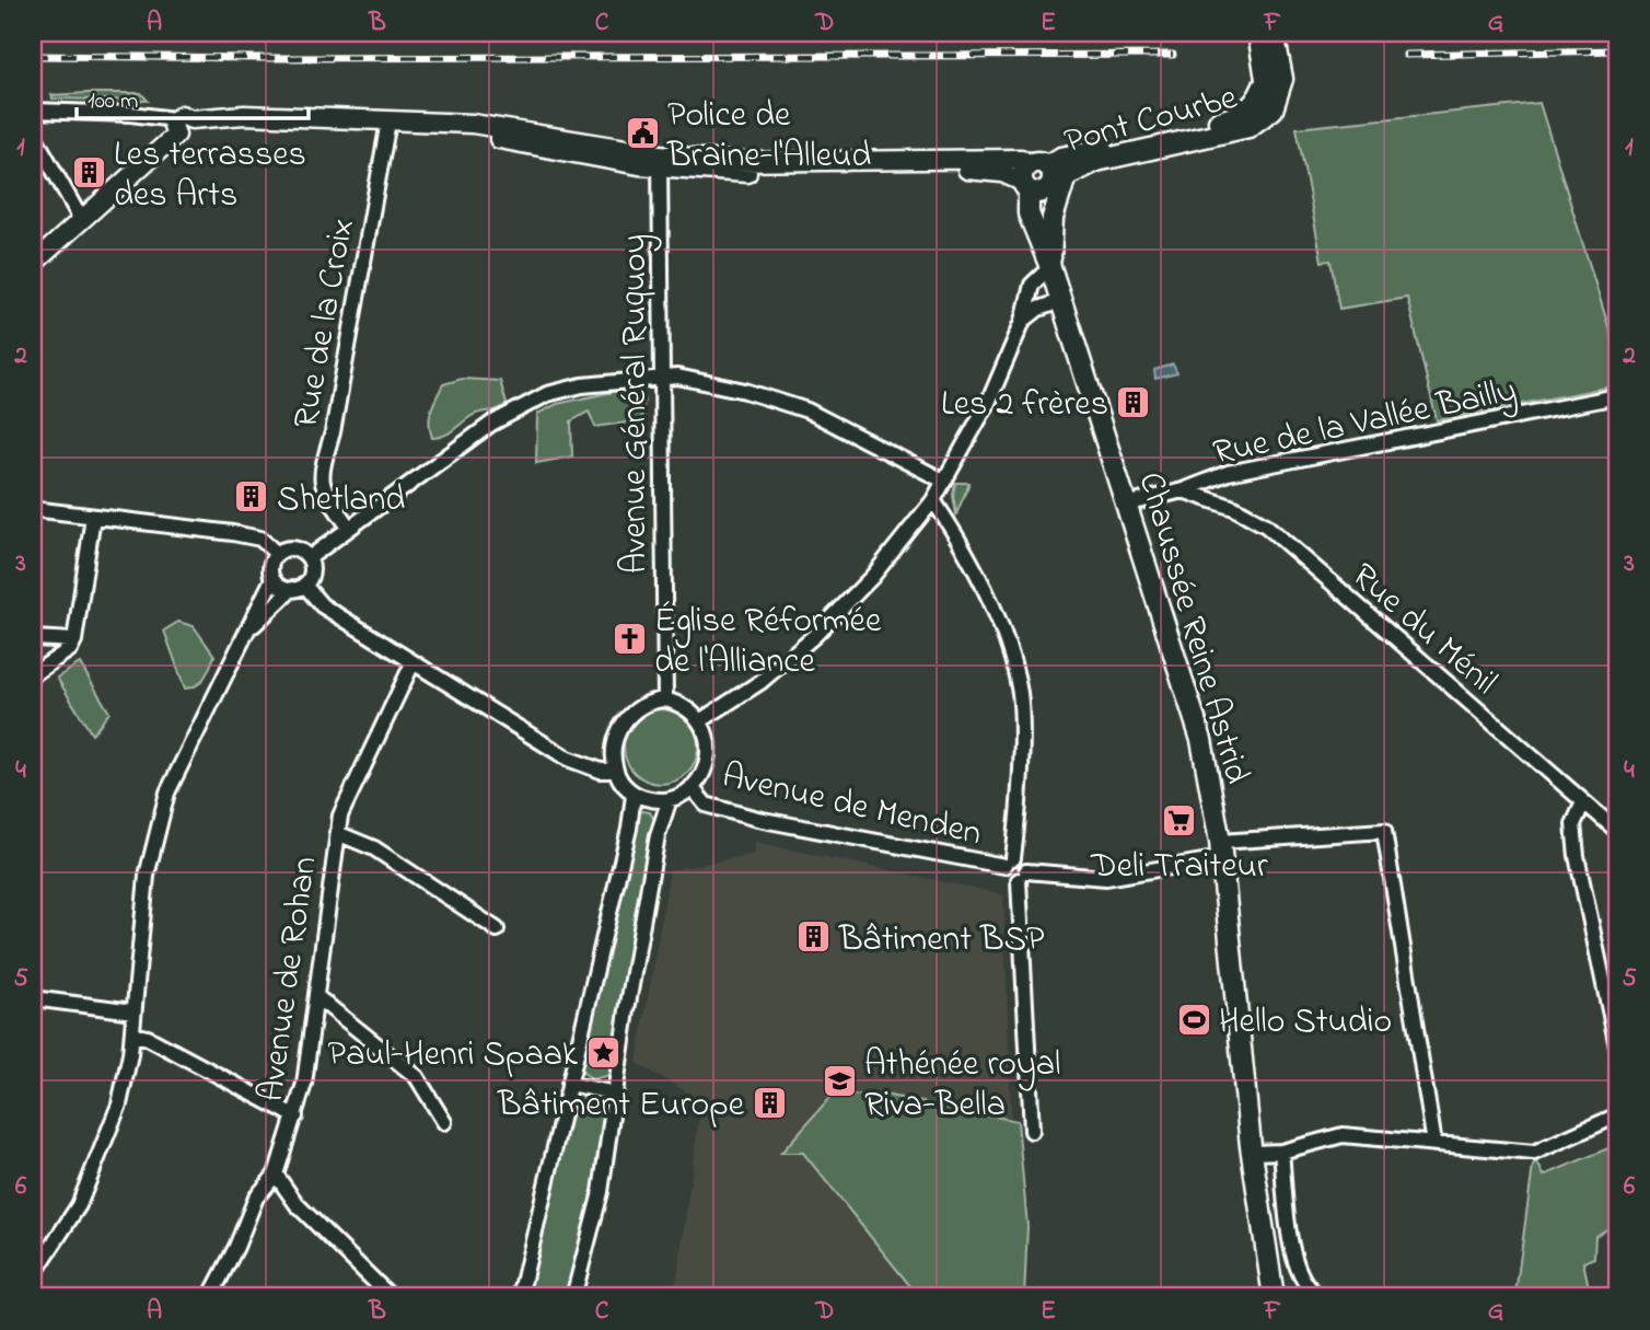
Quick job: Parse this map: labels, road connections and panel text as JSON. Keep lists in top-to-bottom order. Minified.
{"streets":{"main road":["Pont Courbe","Chaussée Reine Astrid"],"street":["Rue de la Croix","Avenue Général Ruquoy","Rue de la Vallée Bailly","Rue du Ménil","Avenue de Menden","Avenue de Rohan"]},"crossings":[["Pont Courbe","Chaussée Reine Astrid"],["Avenue Général Ruquoy","Avenue de Menden"],["Rue de la Vallée Bailly","Chaussée Reine Astrid"],["Rue de la Vallée Bailly","Rue du Ménil"]],"places":{"public building":["Police de Braine-l'Alleud"],"building":["Les terrasses des Arts","Les 2 frères","Shetland","Bâtiment BSP","Bâtiment Europe"],"church":["Église Réformée de l'Alliance"],"supermarket":["Deli Traiteur"],"sports":["Hello Studio"],"place":["Paul-Henri Spaak"],"school or university":["Athénée royal Riva-Bella"]},"scale_bar":"100 m","grid":{"columns":["A","B","C","D","E","F","G"],"rows":["1","2","3","4","5","6"]}}
